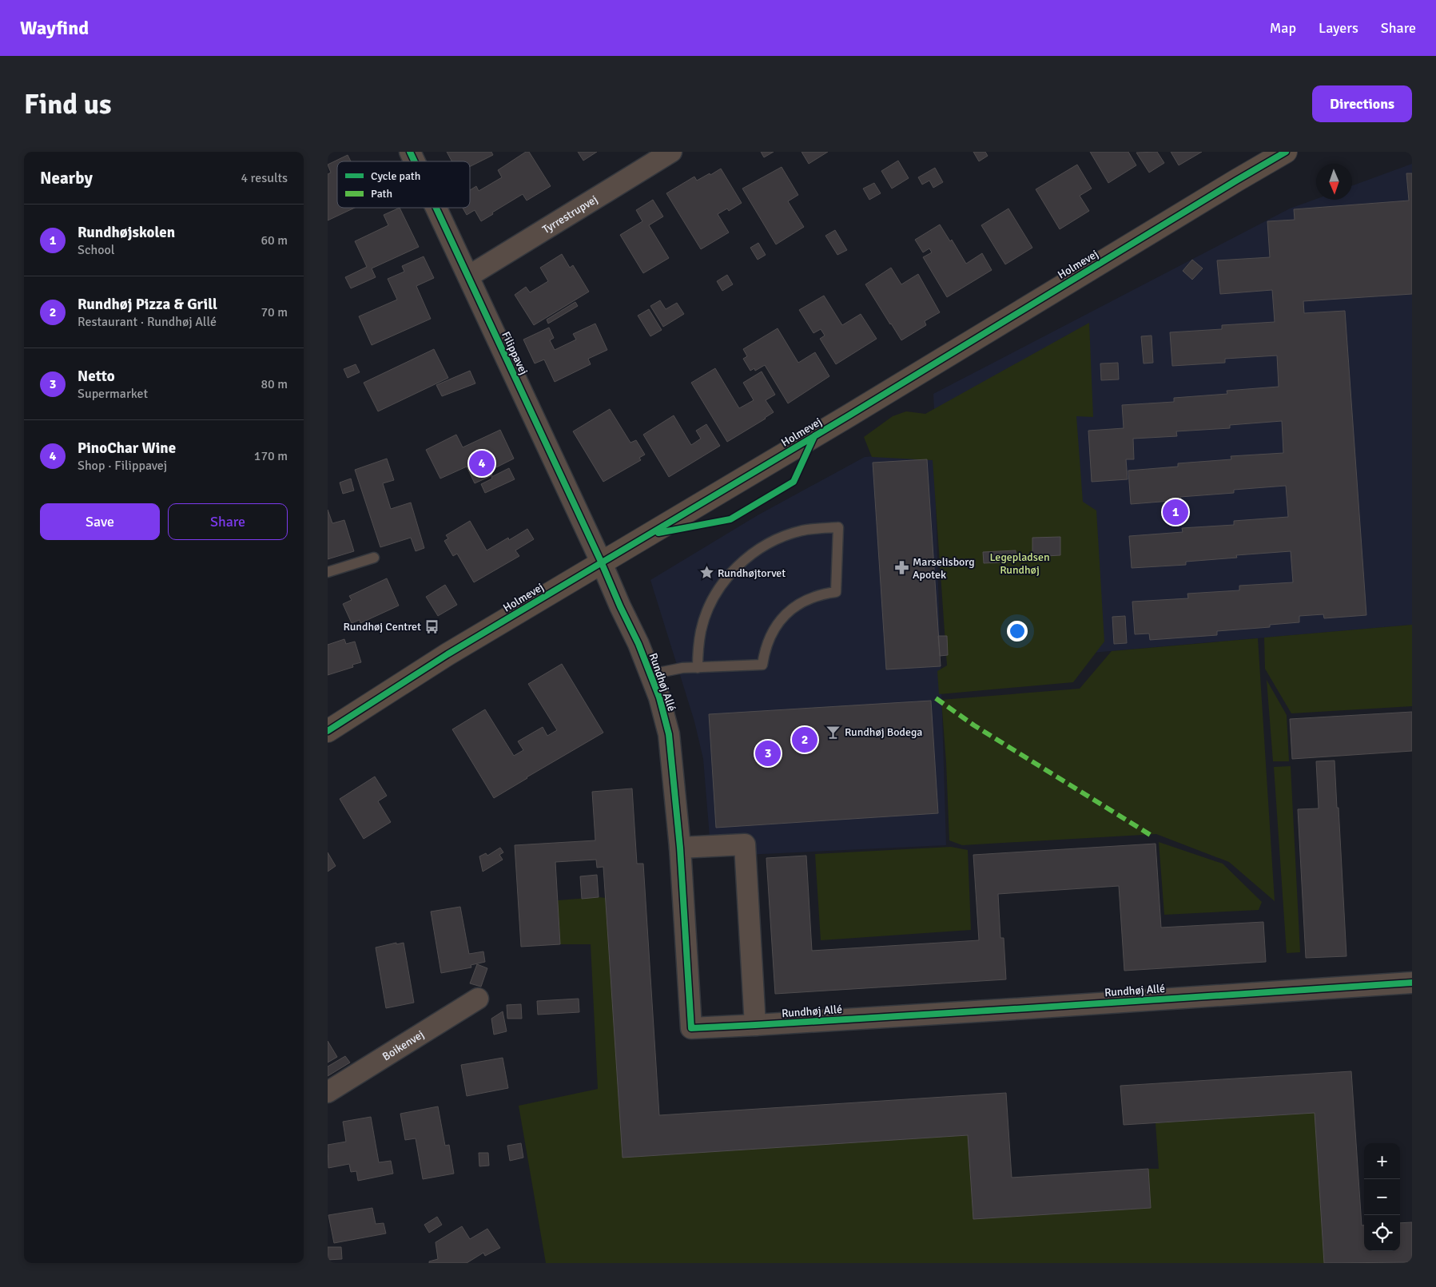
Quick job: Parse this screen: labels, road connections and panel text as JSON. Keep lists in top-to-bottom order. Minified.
{"streets":{"street":["Tyrrestrupvej","Holmevej","Filippavej","Rundhøj Allé","Boikenvej"]},"crossings":[["Tyrrestrupvej","Filippavej"],["Holmevej","Filippavej"],["Holmevej","Rundhøj Allé"],["Filippavej","Rundhøj Allé"]],"parks":["Legepladsen Rundhøj"],"places":{"pharmacy":["Marselisborg Apotek"],"place":["Rundhøjtorvet"],"bus stop":["Rundhøj Centret"],"bar":["Rundhøj Bodega"]},"legend":["Cycle path","Path"],"north":"bottom","page":{"header":"Wayfind","nav":["Map","Layers","Share"],"buttons":["Directions",["Save","Share"]],"title":"Find us","heading":["Nearby","4 results"],"list":[{"mark":"1","name":"Rundhøjskolen","note":"School","value":"60 m"},{"mark":"2","name":"Rundhøj Pizza & Grill","note":"Restaurant · Rundhøj Allé","value":"70 m"},{"mark":"3","name":"Netto","note":"Supermarket","value":"80 m"},{"mark":"4","name":"PinoChar Wine","note":"Shop · Filippavej","value":"170 m"}],"pins":["4","1","2","3"],"map_buttons":["+","−"]}}
